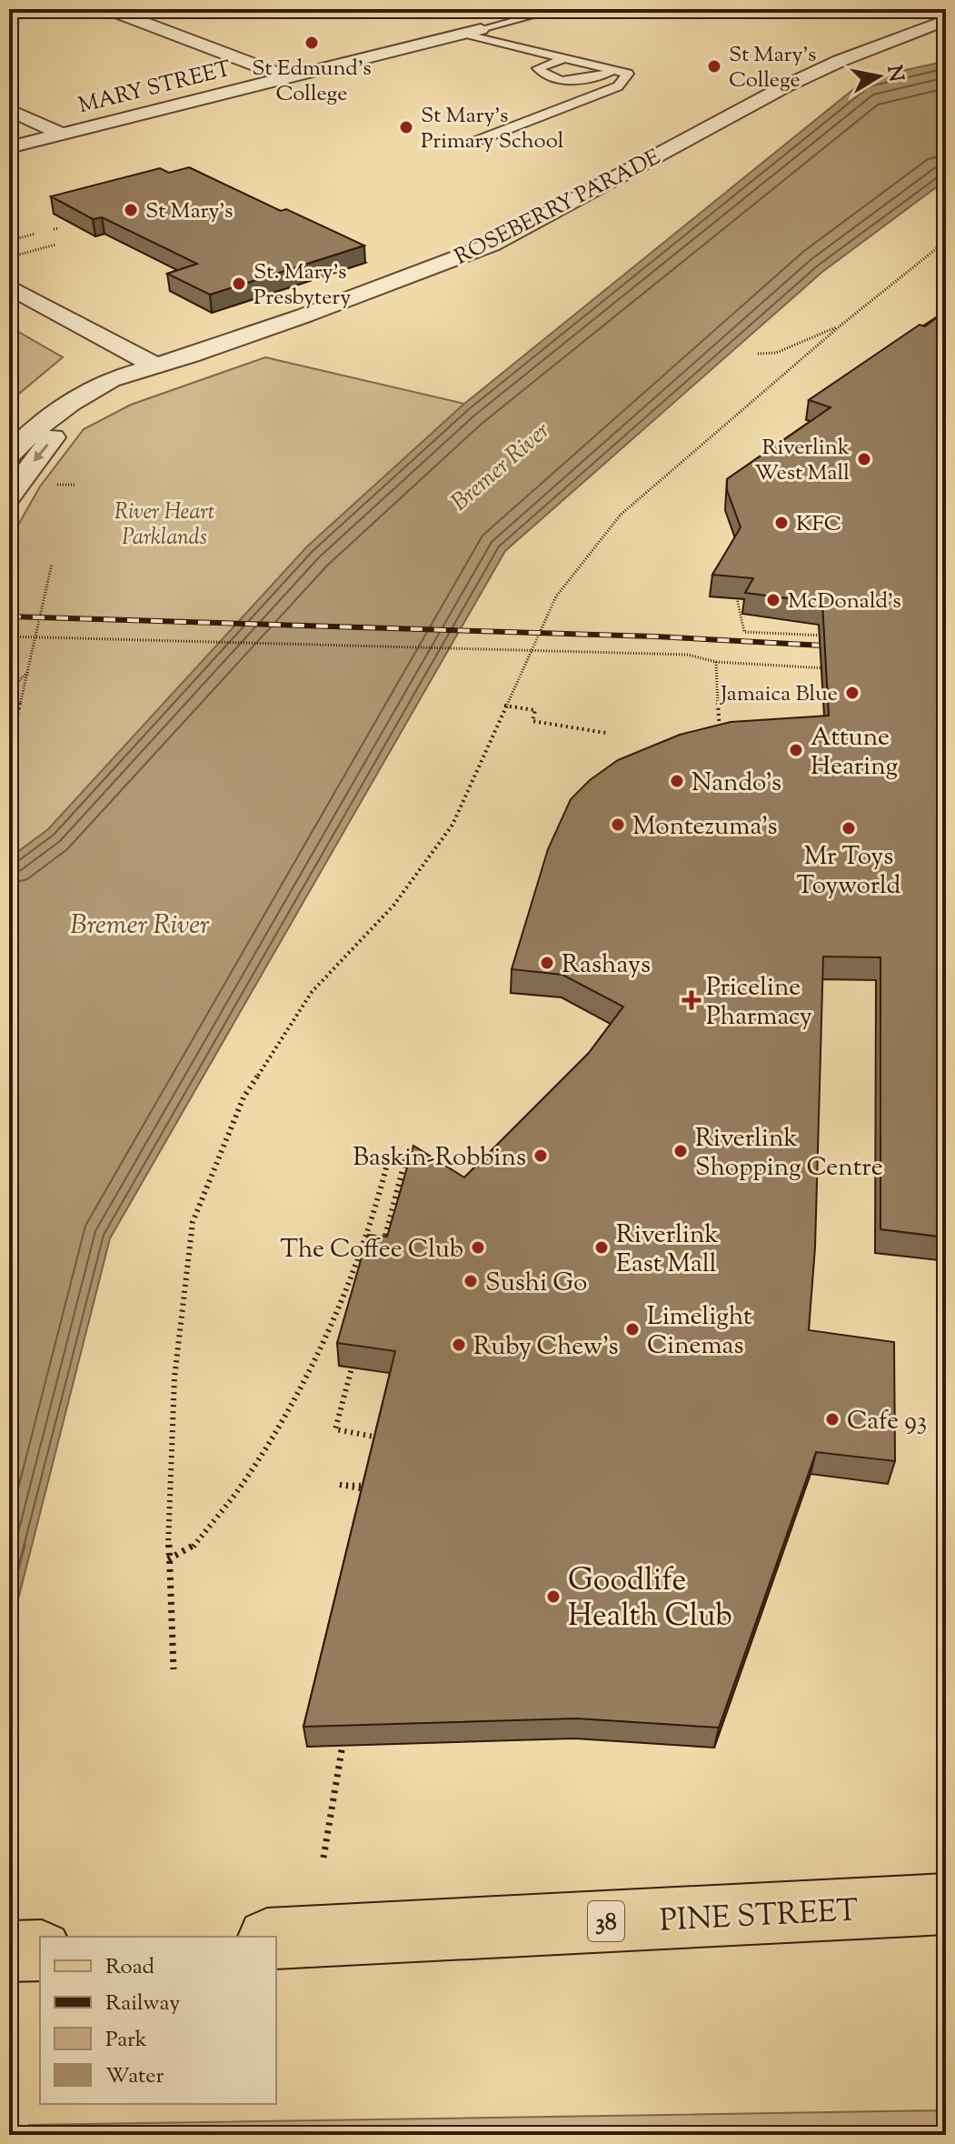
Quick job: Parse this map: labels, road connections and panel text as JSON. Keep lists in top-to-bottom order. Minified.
{"streets":{"main road":["PINE STREET","38"],"street":["MARY STREET","ROSEBERRY PARADE"]},"water":["Bremer River"],"parks":["River Heart Parklands"],"places":{"other":["St Edmund's College","St Mary's College","St Mary's Primary School","St Mary's","St. Mary's Presbytery","Riverlink West Mall","KFC","McDonald's","Jamaica Blue","Attune Hearing","Nando's","Montezuma's","Mr Toys Toyworld","Rashays","Riverlink Shopping Centre","Baskin-Robbins","The Coffee Club","Riverlink East Mall","Sushi Go","Limelight Cinemas","Ruby Chew's","Cafe 93","Goodlife Health Club"],"health":["Priceline Pharmacy"]},"legend":["Road","Railway","Park","Water"],"north":"right"}
